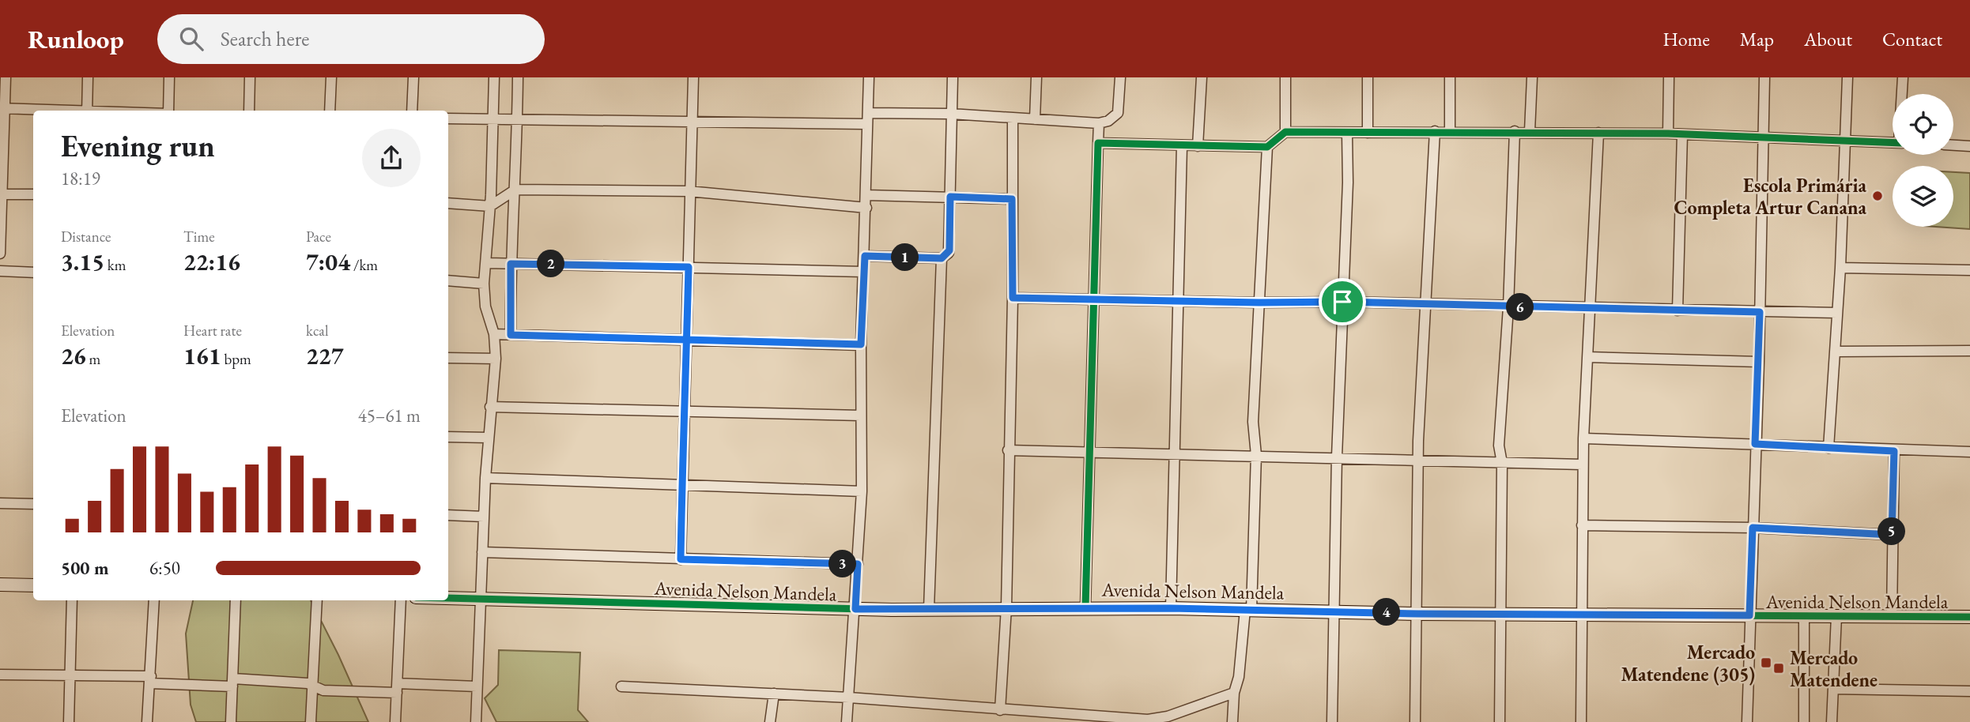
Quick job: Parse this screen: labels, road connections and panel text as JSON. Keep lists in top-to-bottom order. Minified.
{"streets":{"street":["Avenida Nelson Mandela"]},"places":{"other":["Escola Primária Completa Artur Canana"],"transit":["Mercado Matendene (305)","Mercado Matendene"]},"page":{"header":"Runloop","search":"Search here","nav":["Home","Map","About","Contact"],"heading":["Evening run","18:19"],"stats":[["Distance","3.15 km"],["Time","22:16"],["Pace","7:04 /km"],["Elevation","26 m"],["Heart rate","161 bpm"],["kcal","227"]],"pins":["1","2","6","5","3","4"],"chart":["Elevation","45–61 m"],"list":[{"name":"500 m","note":"6:50"}]}}
